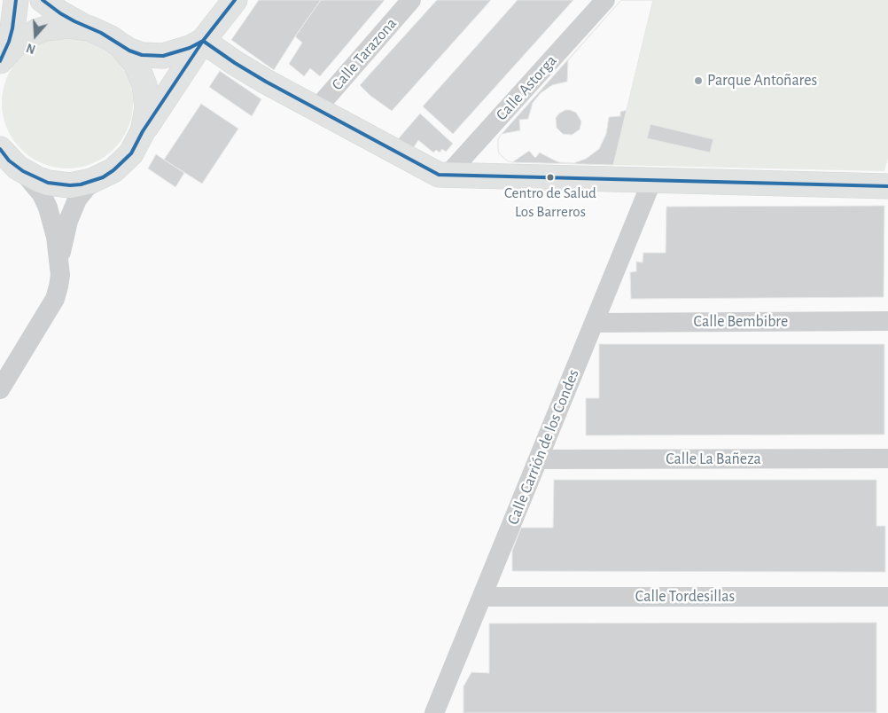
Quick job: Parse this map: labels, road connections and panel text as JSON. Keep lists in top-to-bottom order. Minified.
{"streets":{"street":["Calle Tarazona","Calle Astorga","Calle Bembibre","Calle Carrión de los Condes","Calle La Bañeza","Calle Tordesillas"]},"crossings":[["Calle Bembibre","Calle Carrión de los Condes"],["Calle Carrión de los Condes","Calle La Bañeza"],["Calle Carrión de los Condes","Calle Tordesillas"]],"places":["Parque Antoñares","Centro de Salud Los Barreros"],"north":"bottom"}
